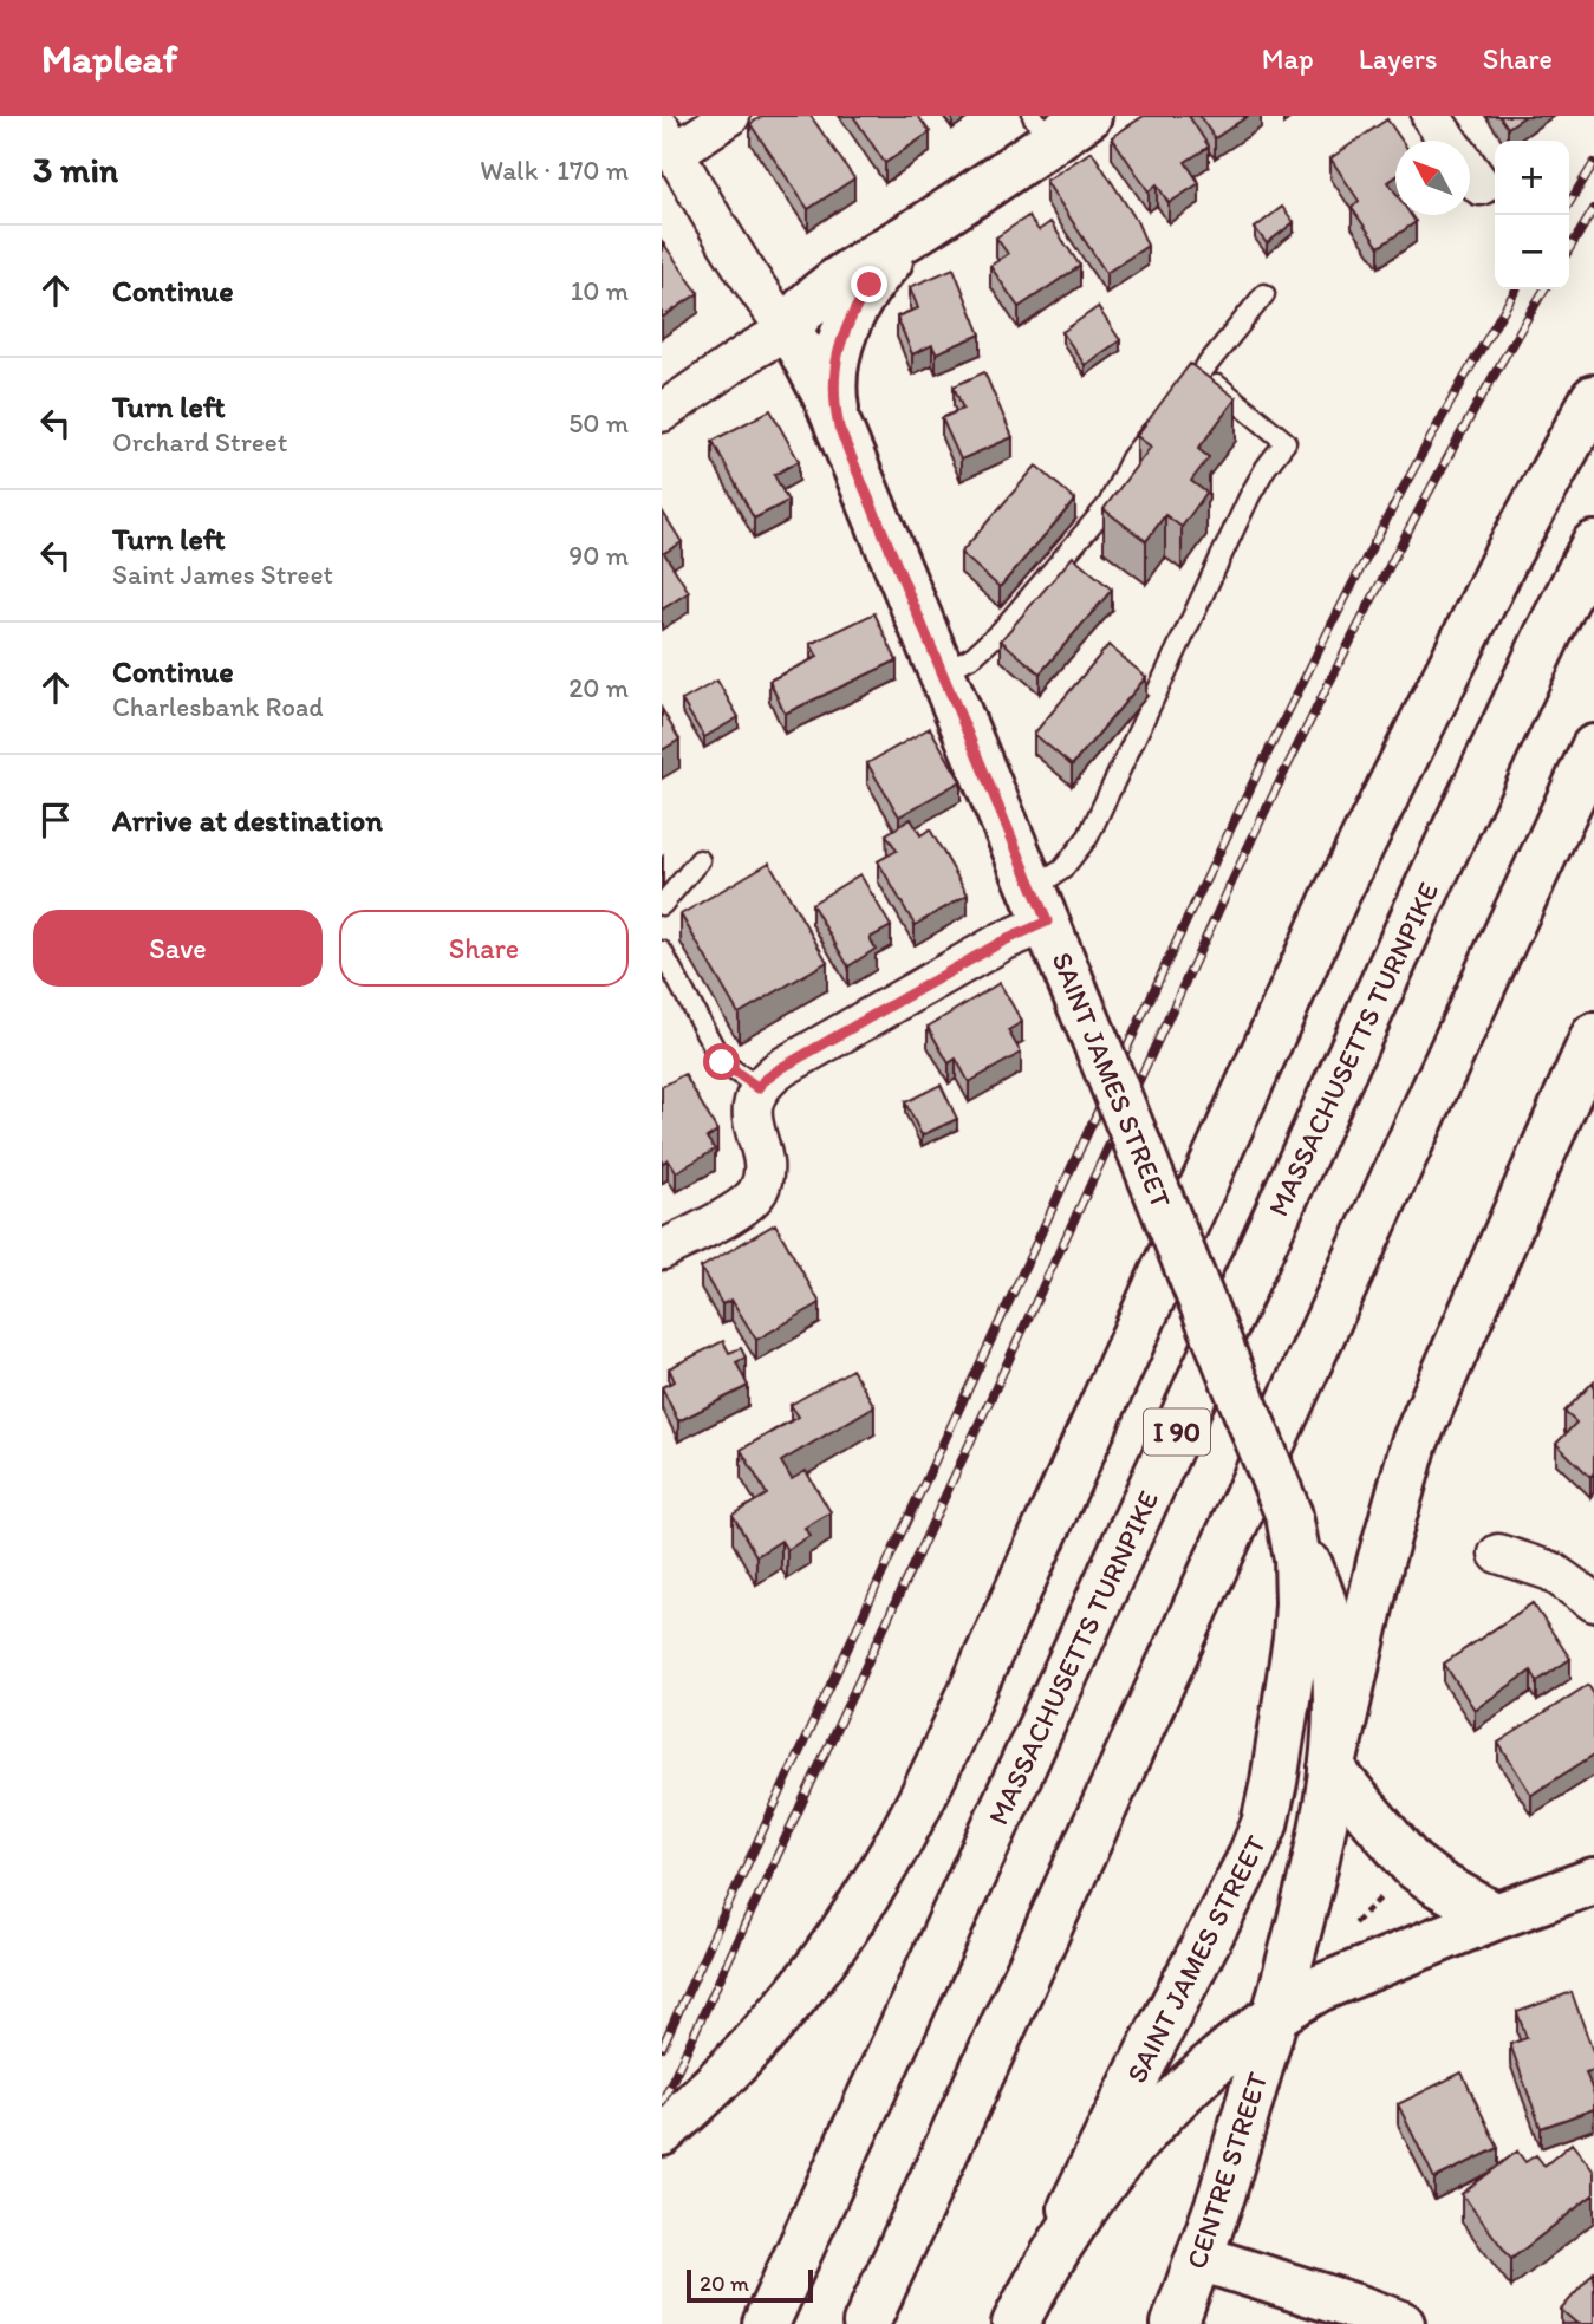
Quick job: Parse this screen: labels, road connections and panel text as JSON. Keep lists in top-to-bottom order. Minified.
{"streets":{"main road":["MASSACHUSETTS TURNPIKE","SAINT JAMES STREET","I 90","CENTRE STREET"]},"crossings":[["SAINT JAMES STREET","CENTRE STREET"]],"scale_bar":"20 m","north":"top left","page":{"header":"Mapleaf","nav":["Map","Layers","Share"],"heading":["3 min","Walk · 170 m"],"map_buttons":["+","−"],"list":[["Continue","10 m"],["Turn left","Orchard Street","50 m"],["Turn left","Saint James Street","90 m"],["Continue","Charlesbank Road","20 m"],"Arrive at destination"],"buttons":["Save","Share"],"scale":"20 m"}}
